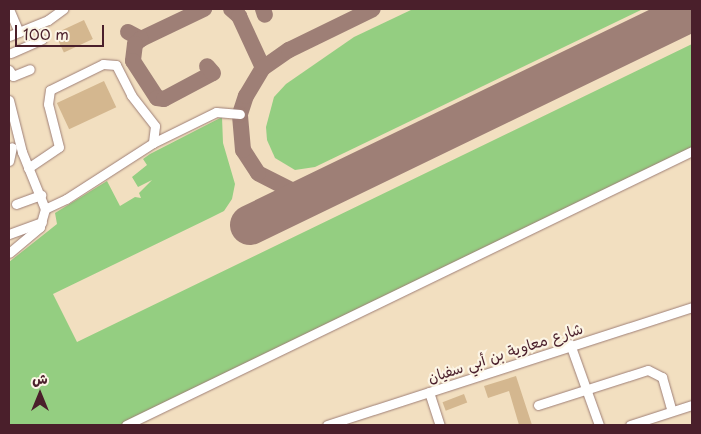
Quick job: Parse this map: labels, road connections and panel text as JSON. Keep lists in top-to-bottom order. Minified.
{"streets":{"street":["شارع معاوية بن أبي سفيان"]},"scale_bar":"100 m","north":"top"}
